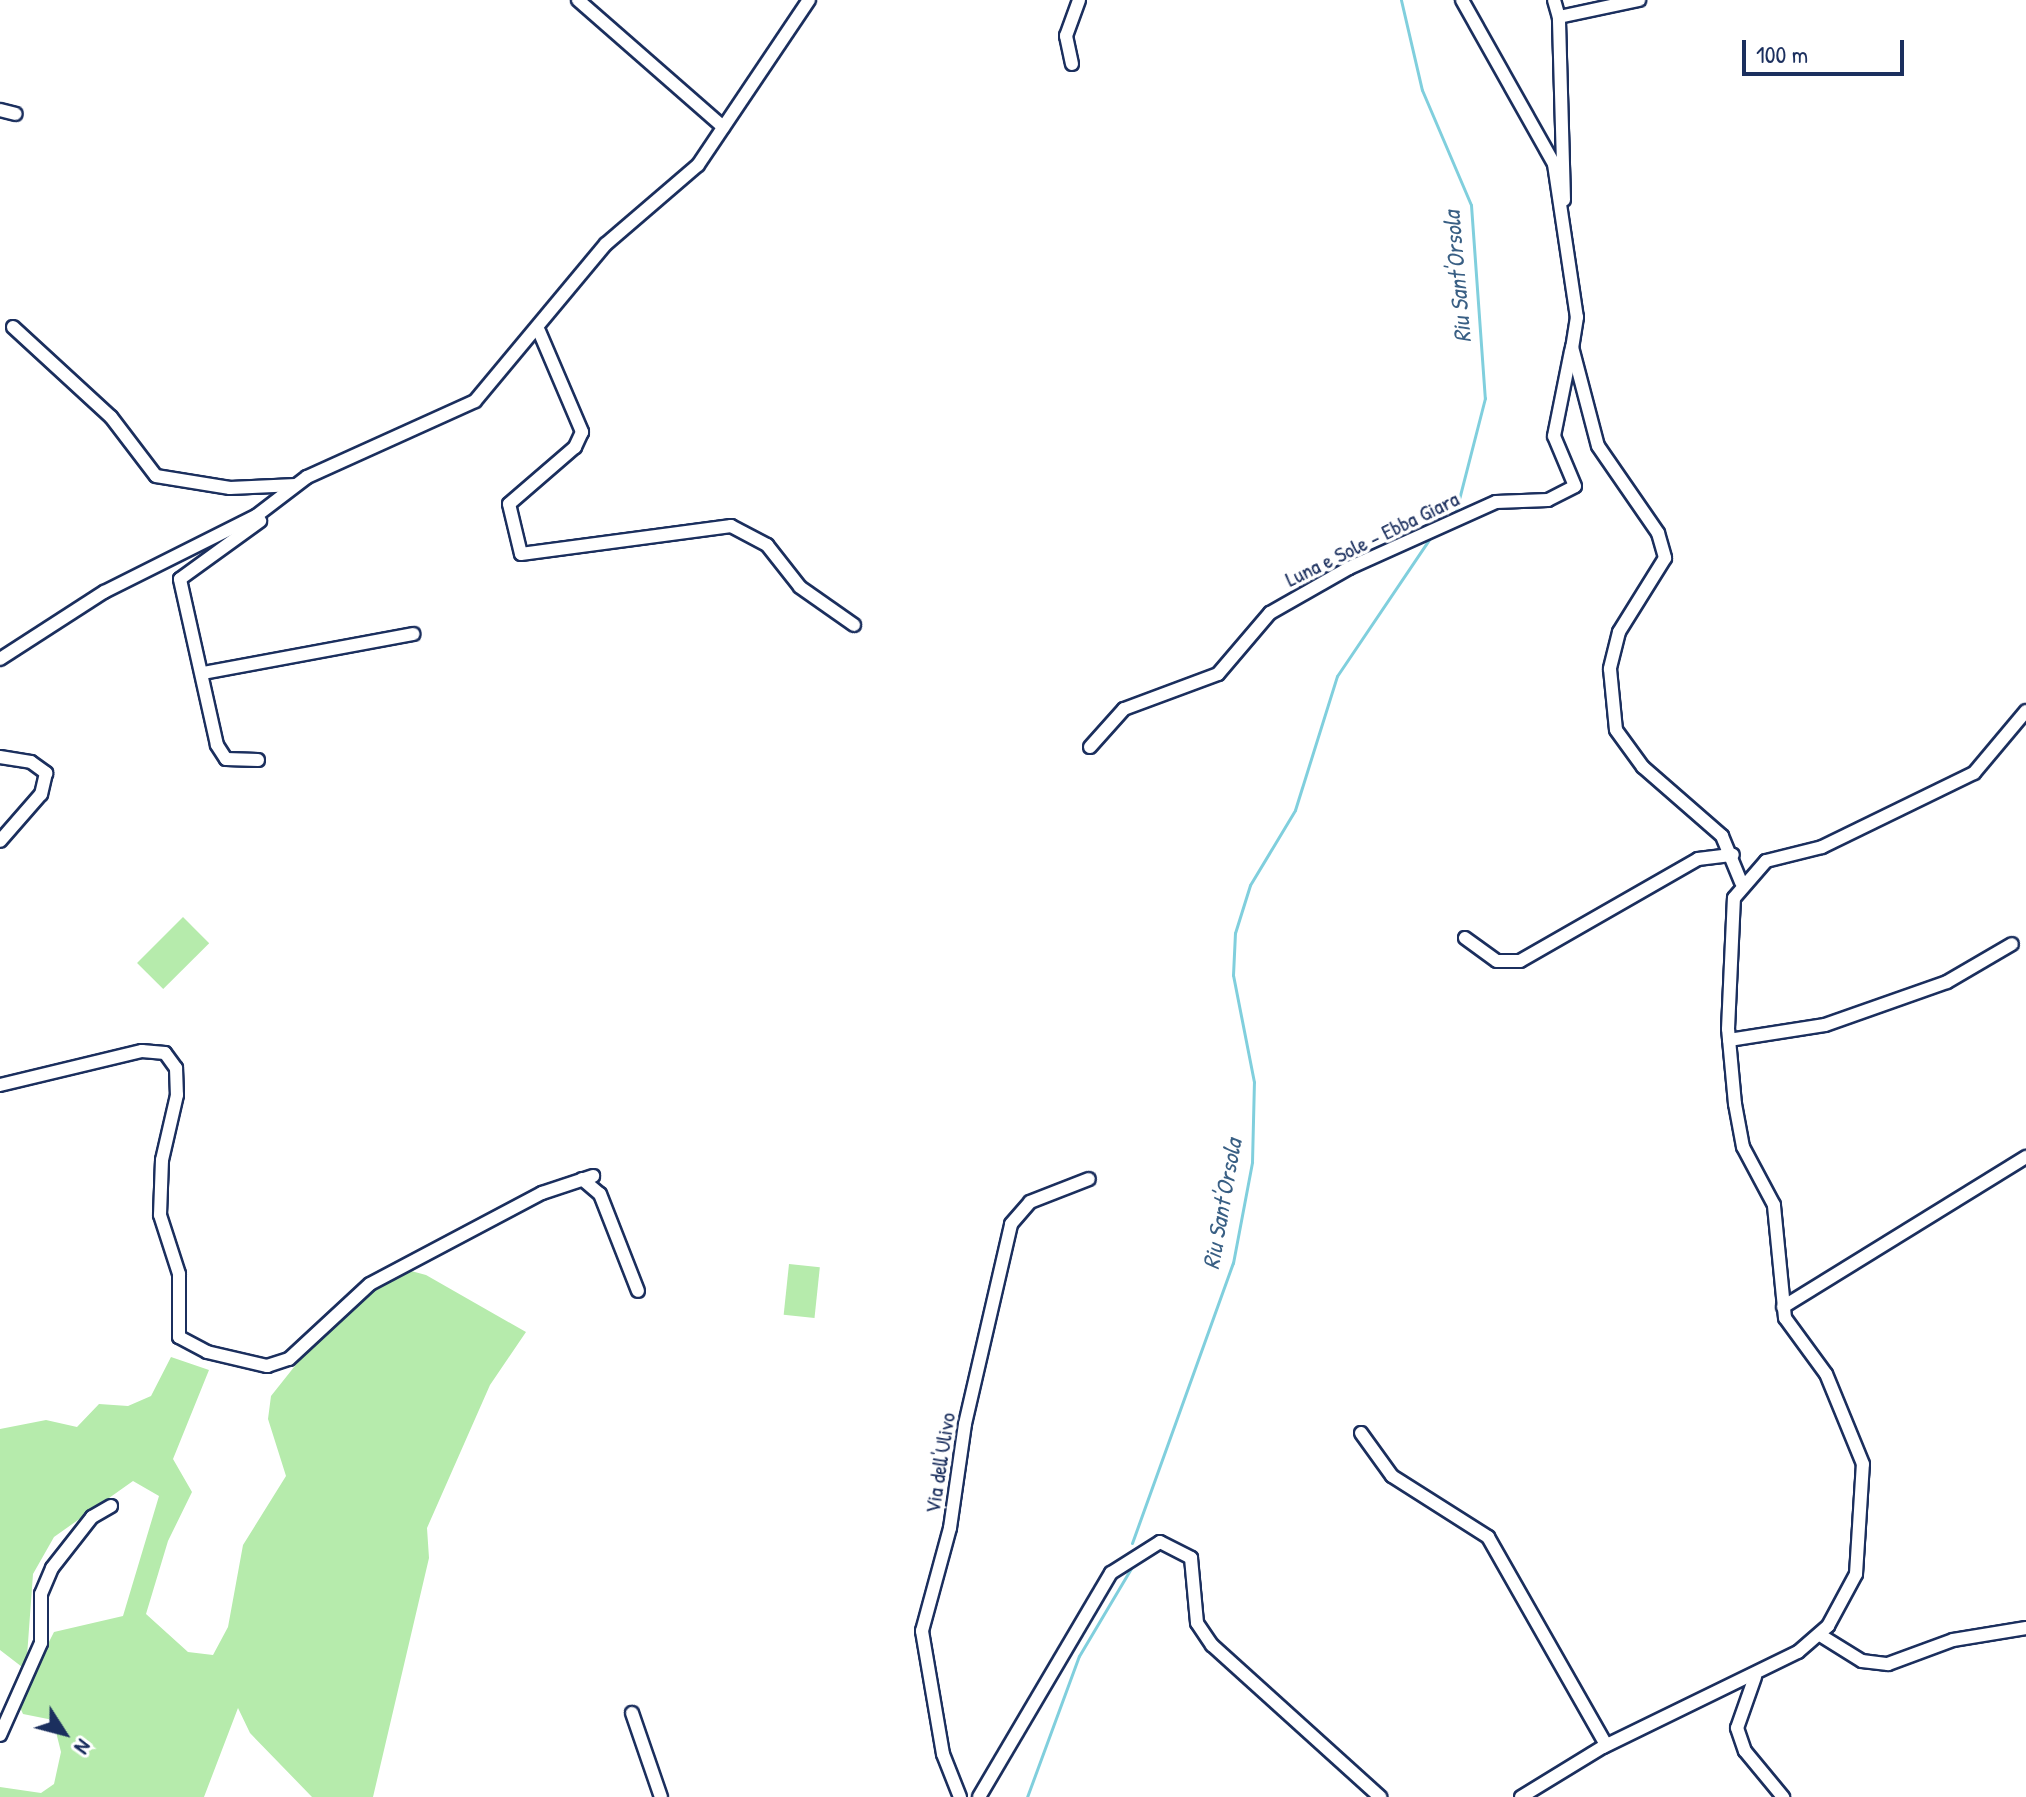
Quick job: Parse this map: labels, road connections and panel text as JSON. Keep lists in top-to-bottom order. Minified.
{"streets":{"street":["Luna e Sole - Ebba Giara","Via dell'Ulivo"]},"water":["Riu Sant'Orsola"],"scale_bar":"100 m","north":"bottom right"}
